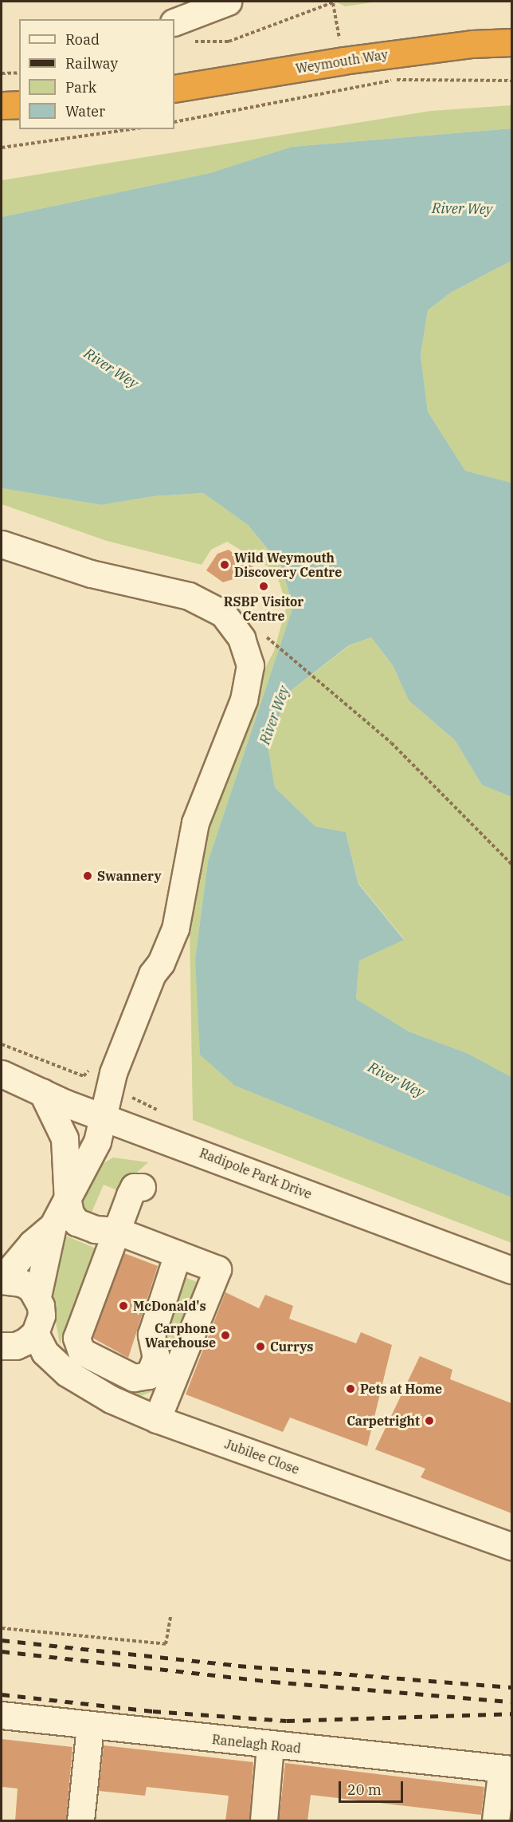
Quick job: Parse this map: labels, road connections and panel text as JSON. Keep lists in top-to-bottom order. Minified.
{"streets":{"highway":["Weymouth Way"],"street":["Radipole Park Drive","Jubilee Close","Ranelagh Road"]},"water":["River Wey"],"places":["Wild Weymouth Discovery Centre","RSBP Visitor Centre","Swannery","McDonald's","Carphone Warehouse","Currys","Pets at Home","Carpetright"],"legend":["Road","Railway","Park","Water"],"scale_bar":"20 m"}
